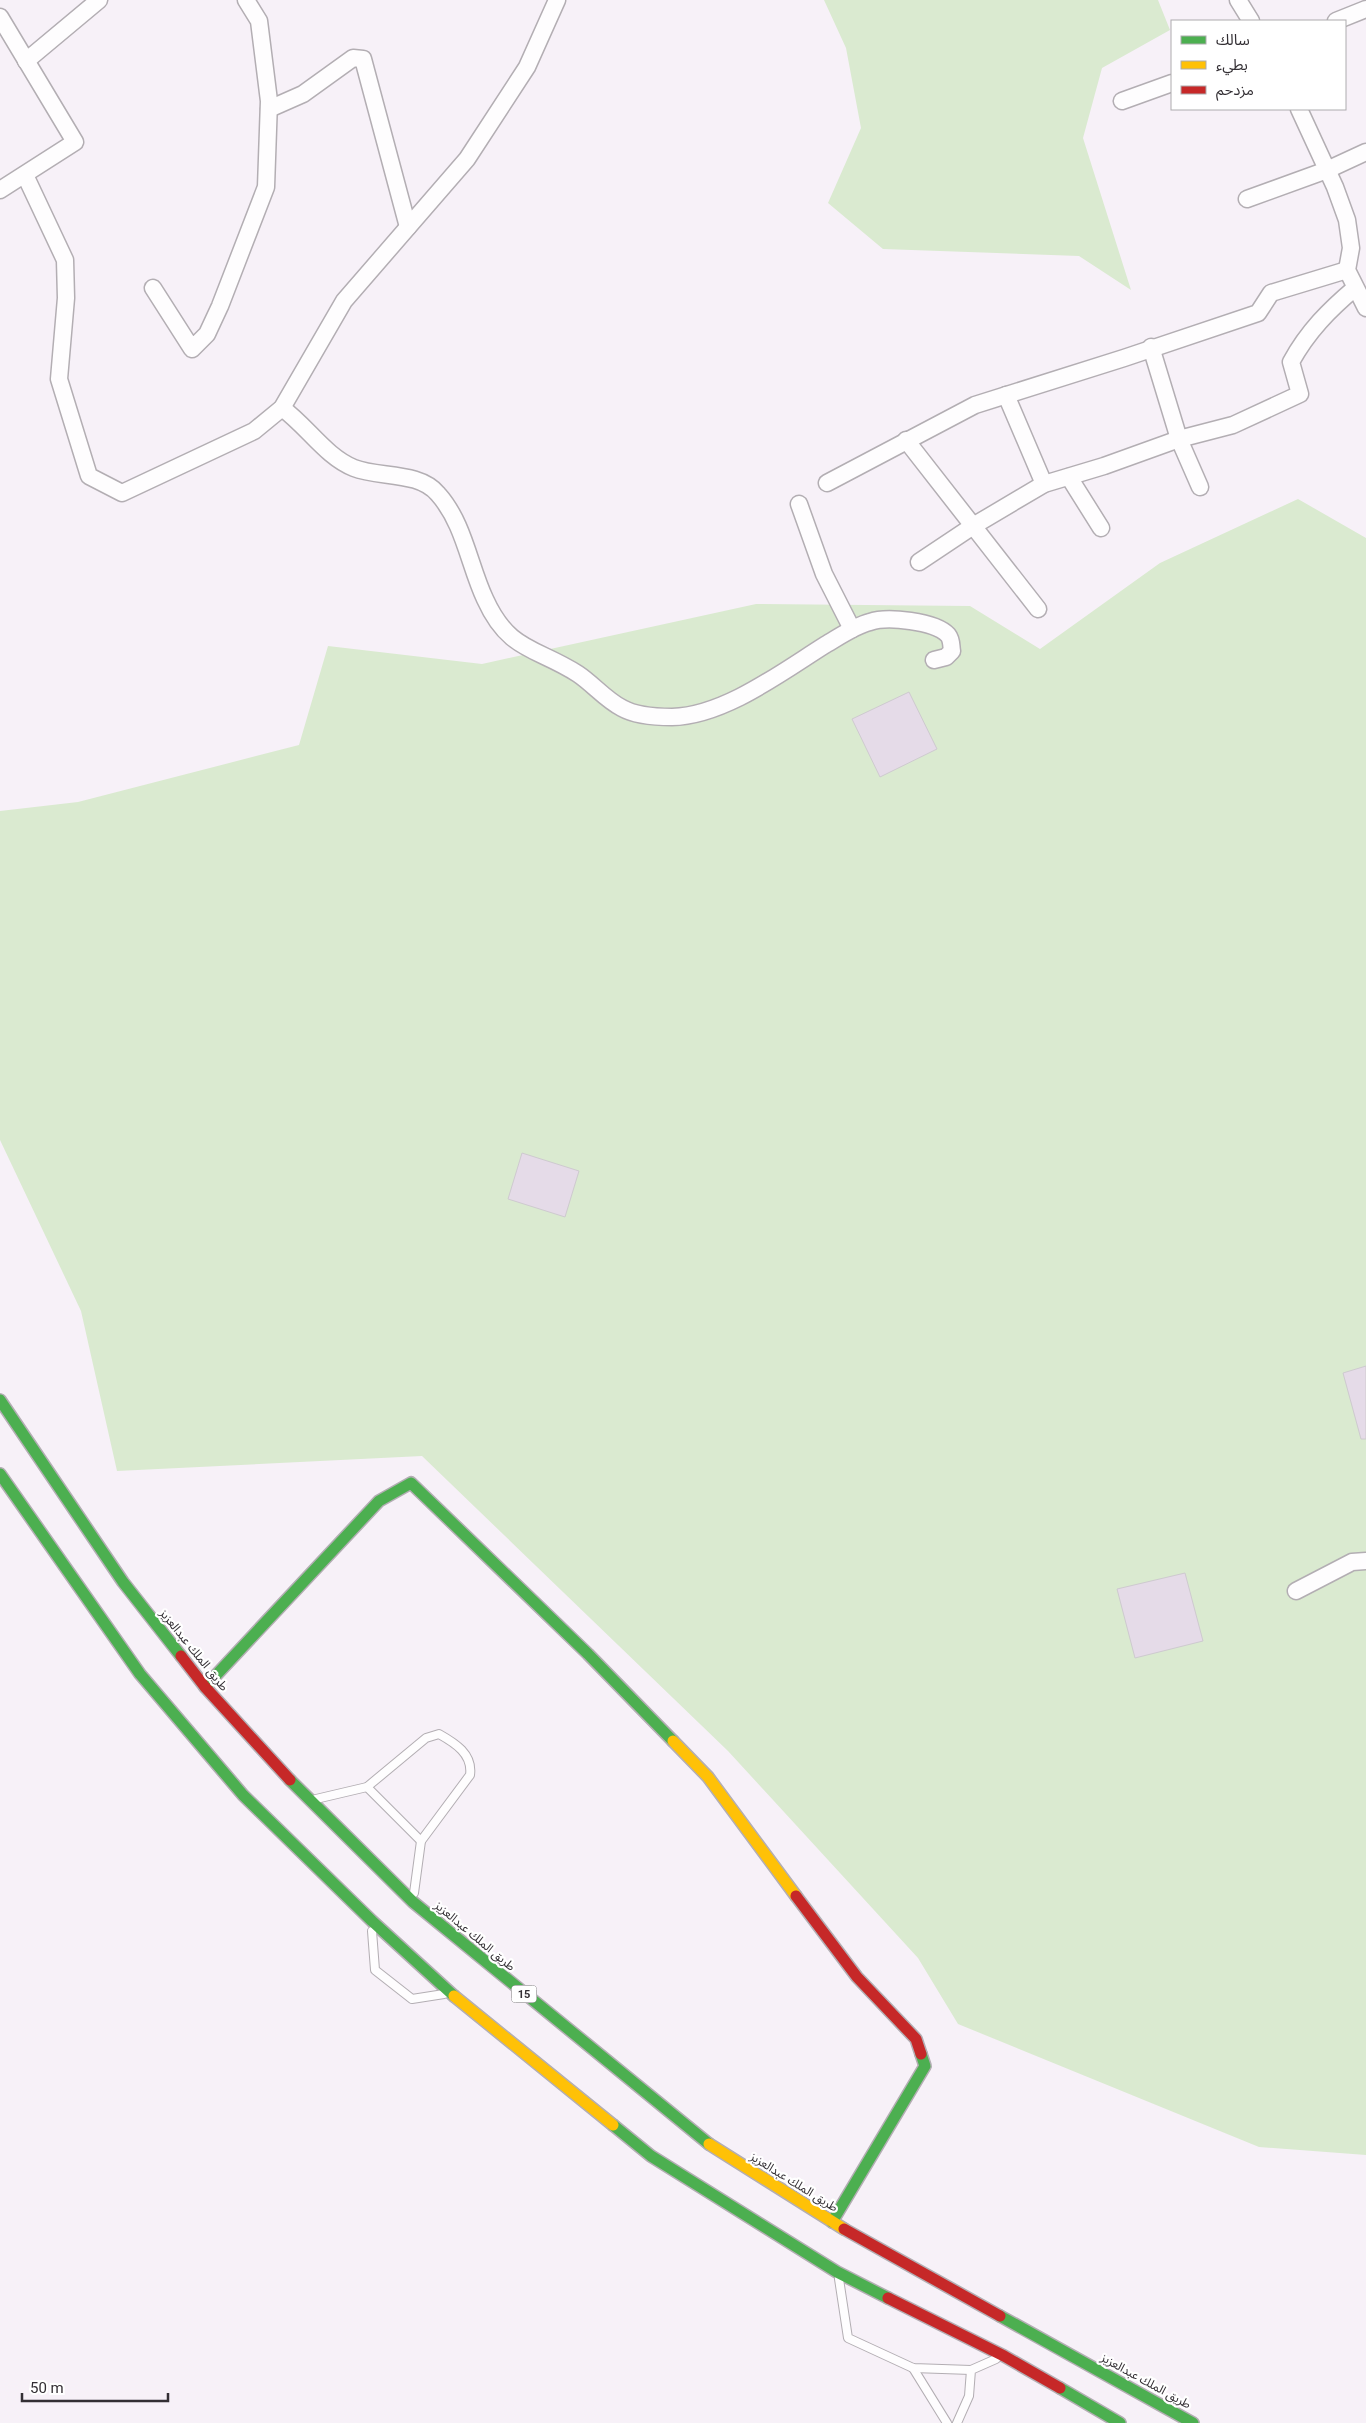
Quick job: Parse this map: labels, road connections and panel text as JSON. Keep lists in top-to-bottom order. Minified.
{"streets":{"main road":["طريق الملك عبدالعزيز","15"]},"legend":["سالك","بطيء","مزدحم"],"scale_bar":"50 m"}
